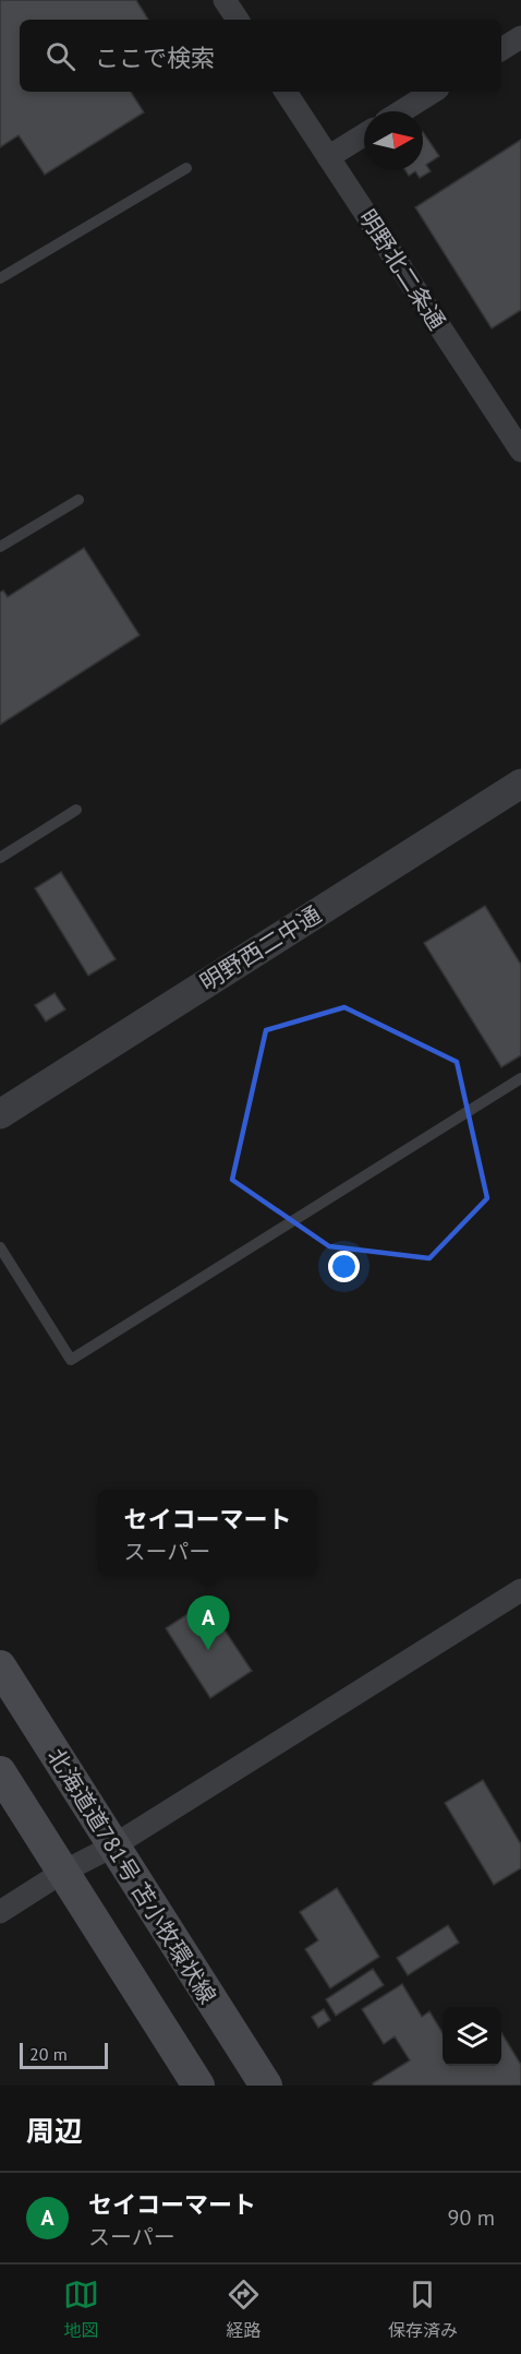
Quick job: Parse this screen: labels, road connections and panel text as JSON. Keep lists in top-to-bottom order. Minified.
{"streets":{"main road":["北海道道781号 苫小牧環状線"],"street":["明野北二条通","明野西二中通"]},"scale_bar":"20 m","north":"right","page":{"search":"ここで検索","popup":["セイコーマート","スーパー"],"pins":"A","scale":"20 m","heading":"周辺","list":[{"mark":"A","name":"セイコーマート","note":"スーパー","value":"90 m"}],"nav":["地図","経路","保存済み"]}}
